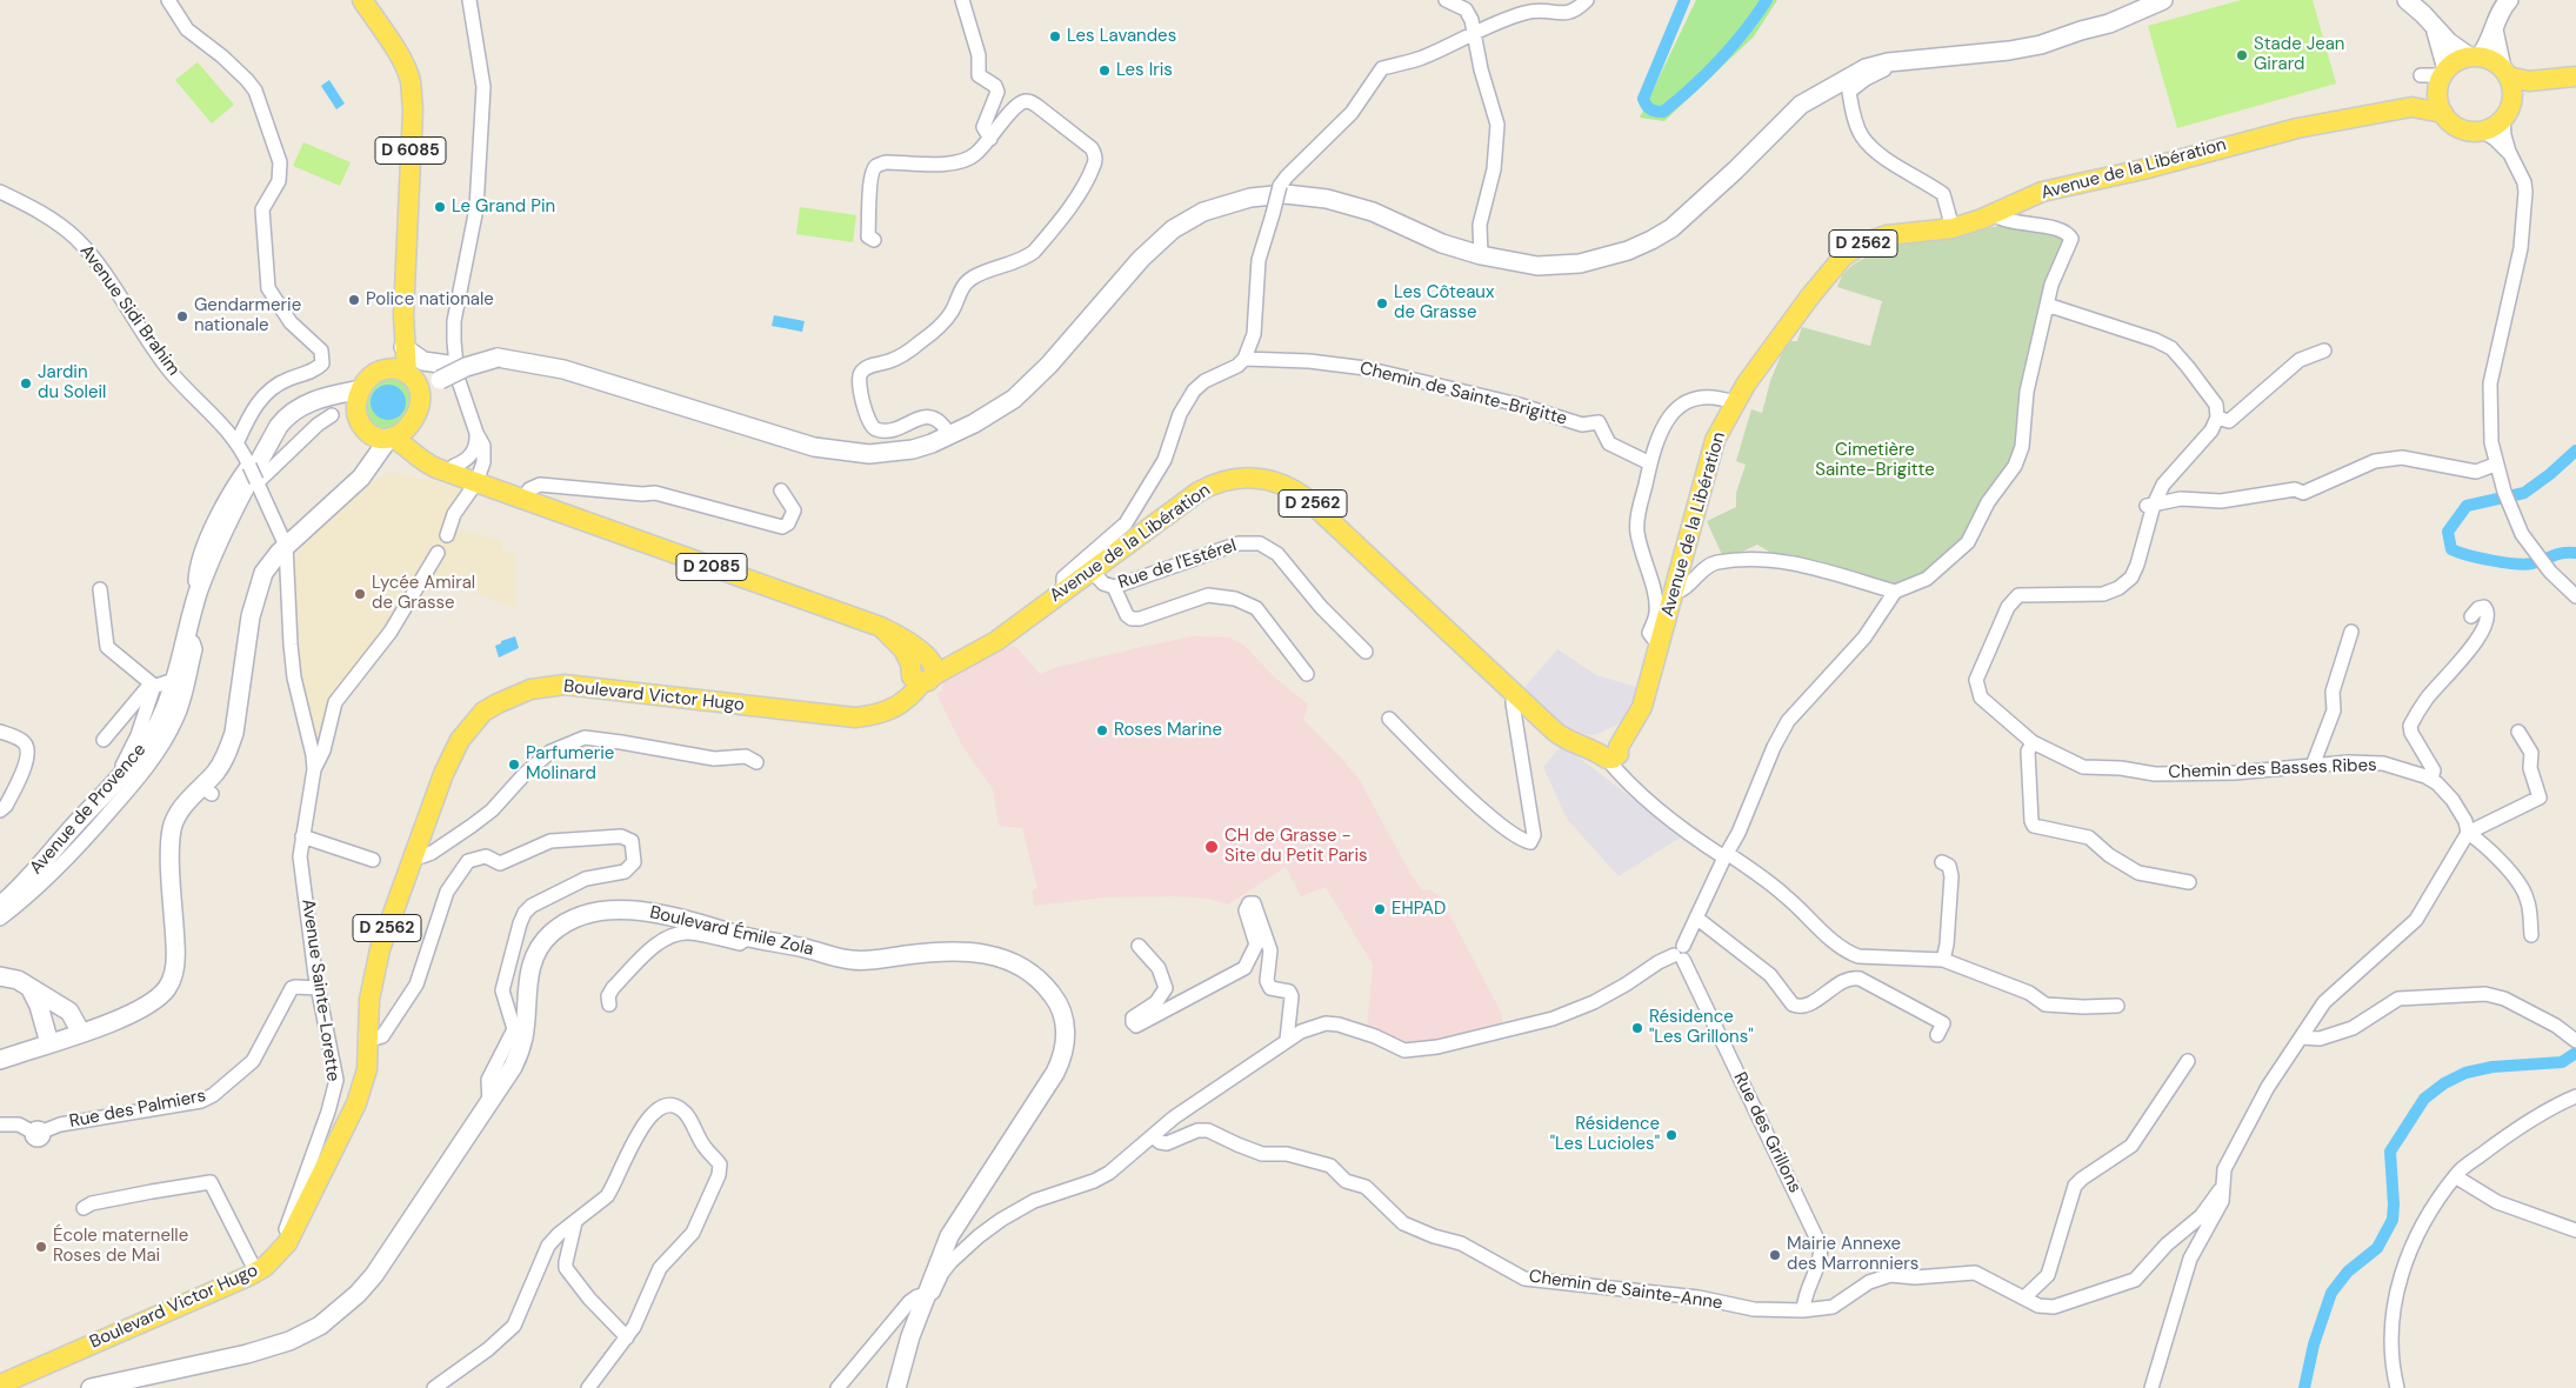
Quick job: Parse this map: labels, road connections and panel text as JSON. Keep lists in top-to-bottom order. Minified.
{"streets":{"main road":["D 6085","Avenue de la Libération","D 2562","D 2085","Boulevard Victor Hugo","Avenue de Provence","Boulevard Émile Zola"],"street":["Avenue Sidi Brahim","Chemin de Sainte-Brigitte","Rue de l'Estérel","Chemin des Basses Ribes","Avenue Sainte-Lorette","Rue des Palmiers","Rue des Grillons","Chemin de Sainte-Anne"]},"crossings":[["D 6085","D 2085"],["Avenue de la Libération","Rue de l'Estérel"],["Avenue de la Libération","D 2085"],["Avenue de la Libération","Boulevard Victor Hugo"],["Avenue Sidi Brahim","Avenue Sainte-Lorette"],["D 2085","Boulevard Victor Hugo"],["Boulevard Victor Hugo","Avenue Sainte-Lorette"],["Avenue Sainte-Lorette","Rue des Palmiers"],["Rue des Grillons","Chemin de Sainte-Anne"]],"parks":["Cimetière Sainte-Brigitte"],"places":["Les Lavandes","Stade Jean Girard","Les Iris","Le Grand Pin","Police nationale","Les Côteaux de Grasse","Gendarmerie nationale","Jardin du Soleil","Lycée Amiral de Grasse","Roses Marine","Parfumerie Molinard","CH de Grasse - Site du Petit Paris","EHPAD","Résidence \"Les Grillons\"","Résidence \"Les Lucioles\"","École maternelle Roses de Mai","Mairie Annexe des Marronniers"]}
